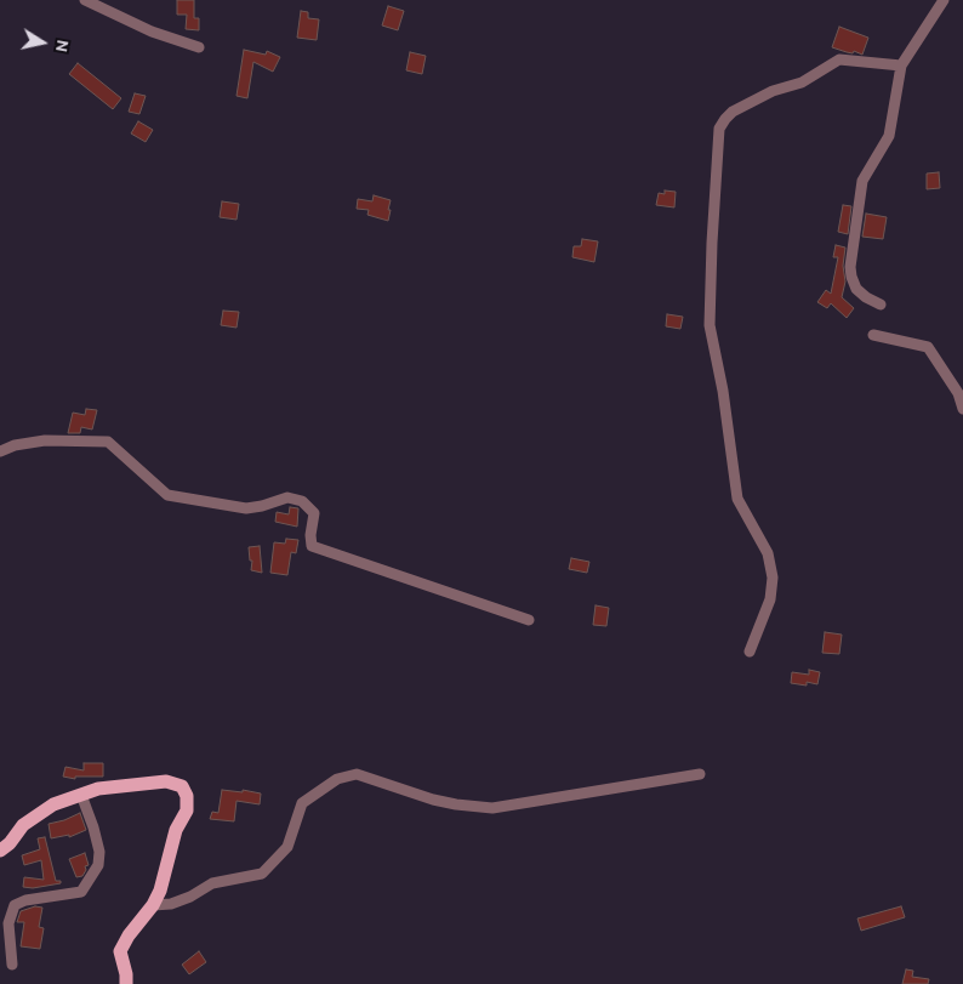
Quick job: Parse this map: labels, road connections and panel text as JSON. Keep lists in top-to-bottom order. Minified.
{"north":"right"}
